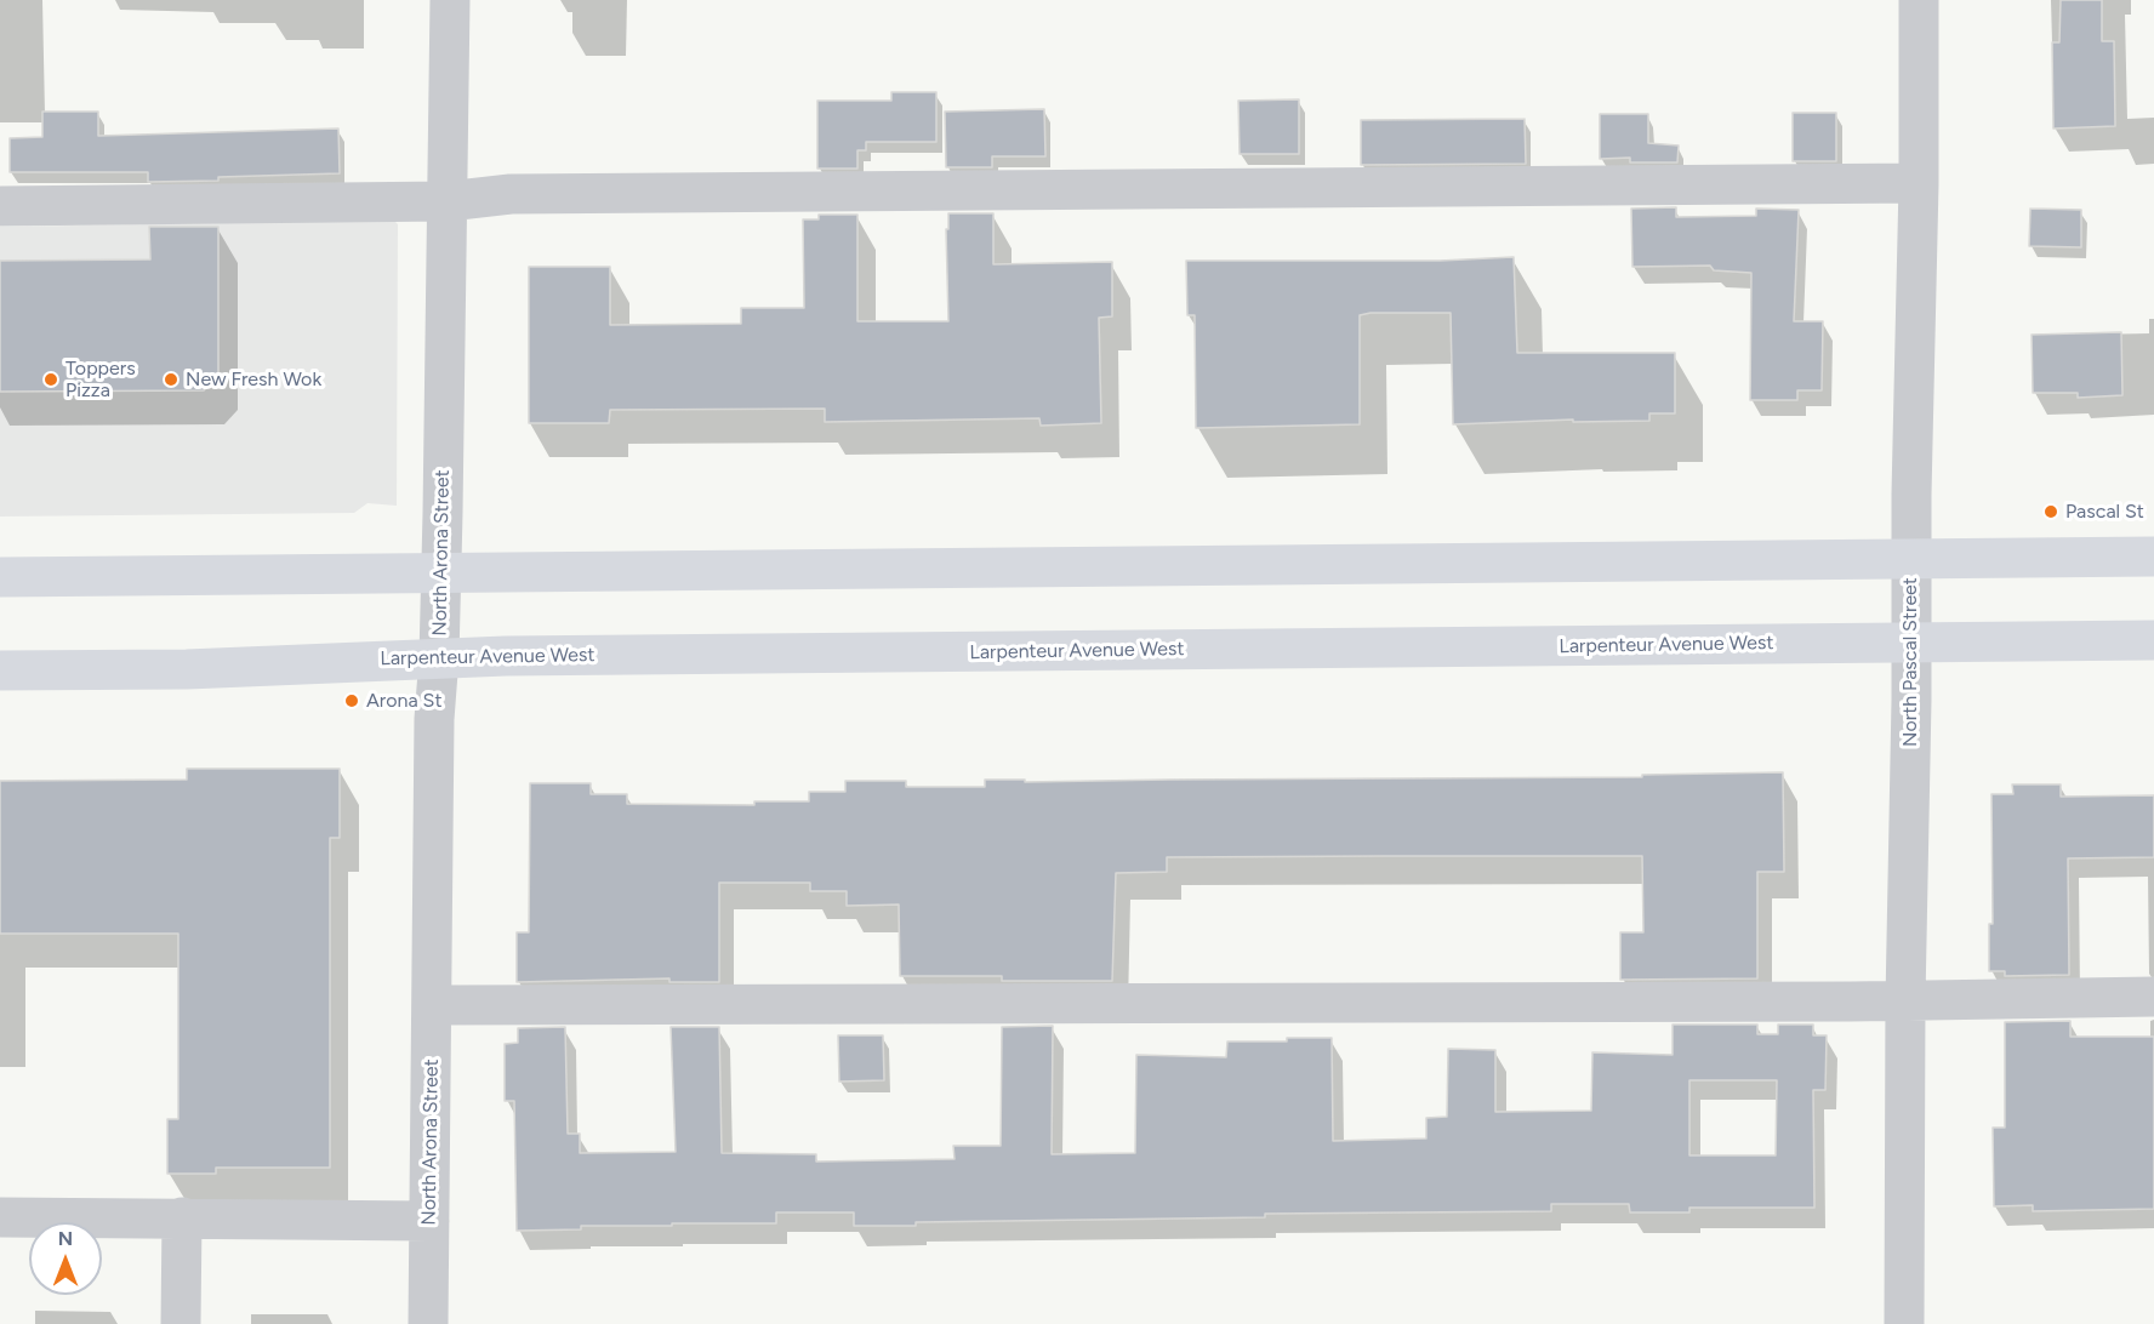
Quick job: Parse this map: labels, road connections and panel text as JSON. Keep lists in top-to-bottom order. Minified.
{"streets":{"main road":["Larpenteur Avenue West"],"street":["North Arona Street","North Pascal Street"]},"crossings":[["North Arona Street","Larpenteur Avenue West"],["Larpenteur Avenue West","North Pascal Street"]],"places":["Toppers Pizza","New Fresh Wok","Pascal St","Arona St"],"north":"top"}
